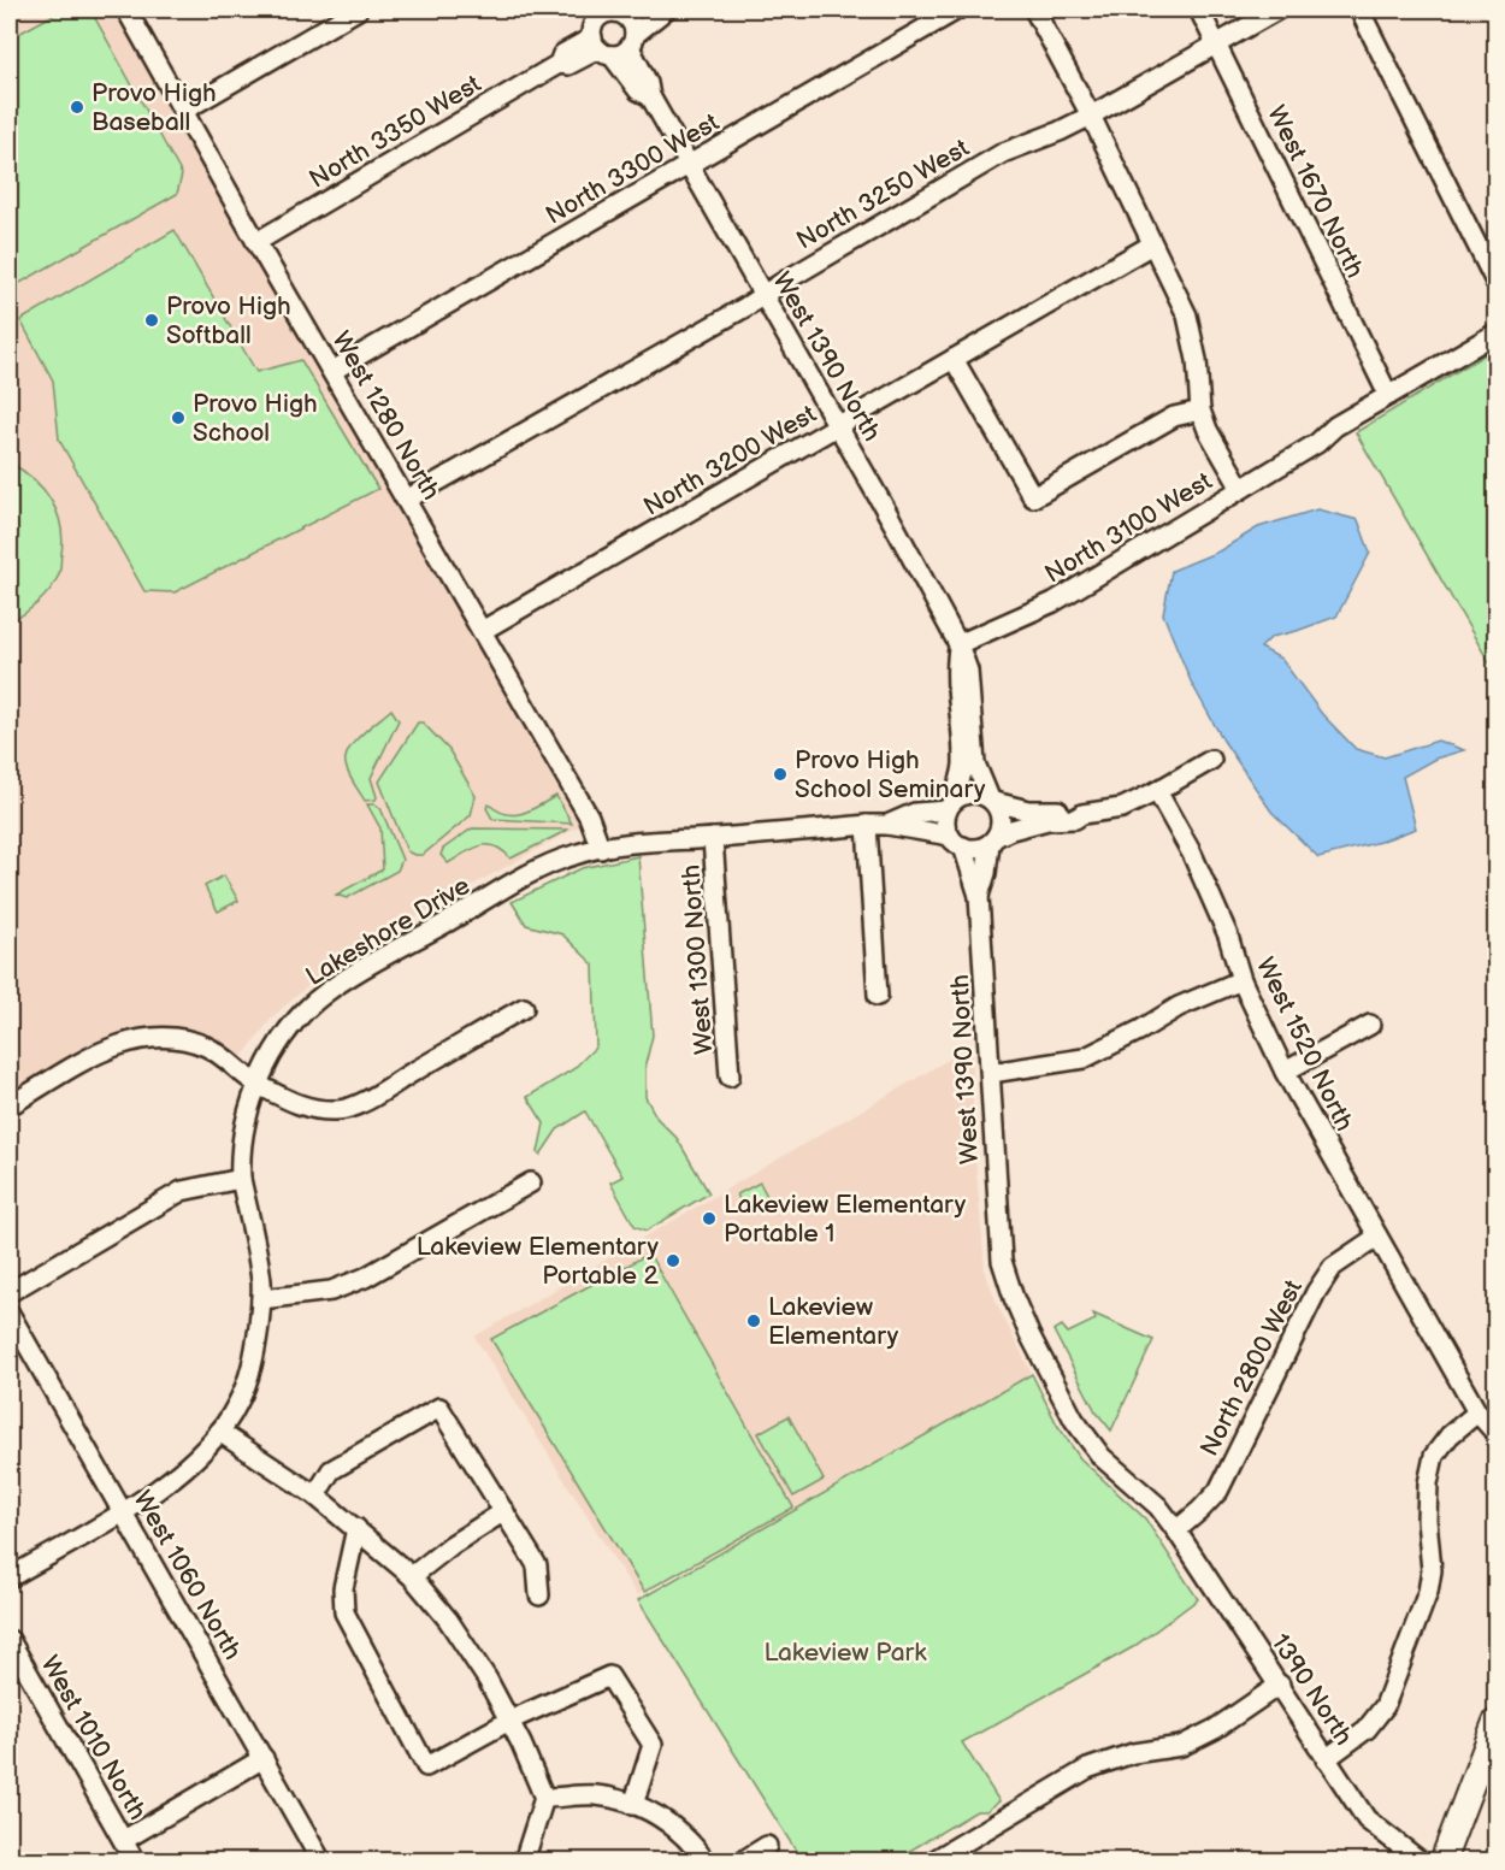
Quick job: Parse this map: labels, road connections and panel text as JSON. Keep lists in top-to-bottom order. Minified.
{"streets":{"street":["North 3350 West","North 3300 West","West 1670 North","North 3250 West","West 1390 North","West 1280 North","North 3200 West","North 3100 West","Lakeshore Drive","West 1300 North","West 1520 North","North 2800 West","West 1060 North","1390 North","West 1010 North"]},"crossings":[["North 3350 West","West 1390 North"],["North 3350 West","West 1280 North"],["North 3300 West","West 1390 North"],["North 3300 West","West 1280 North"],["West 1670 North","North 3250 West"],["West 1670 North","North 3100 West"],["North 3250 West","West 1390 North"],["North 3250 West","West 1280 North"],["West 1390 North","North 3200 West"],["West 1390 North","North 3100 West"],["West 1390 North","Lakeshore Drive"],["West 1390 North","North 2800 West"],["West 1390 North","1390 North"],["West 1280 North","North 3200 West"],["West 1280 North","Lakeshore Drive"],["Lakeshore Drive","West 1300 North"],["Lakeshore Drive","West 1060 North"],["West 1520 North","North 2800 West"],["North 2800 West","1390 North"]],"parks":["Lakeview Park"],"places":["Provo High Baseball","Provo High Softball","Provo High School","Provo High School Seminary","Lakeview Elementary Portable 1","Lakeview Elementary Portable 2","Lakeview Elementary"]}
